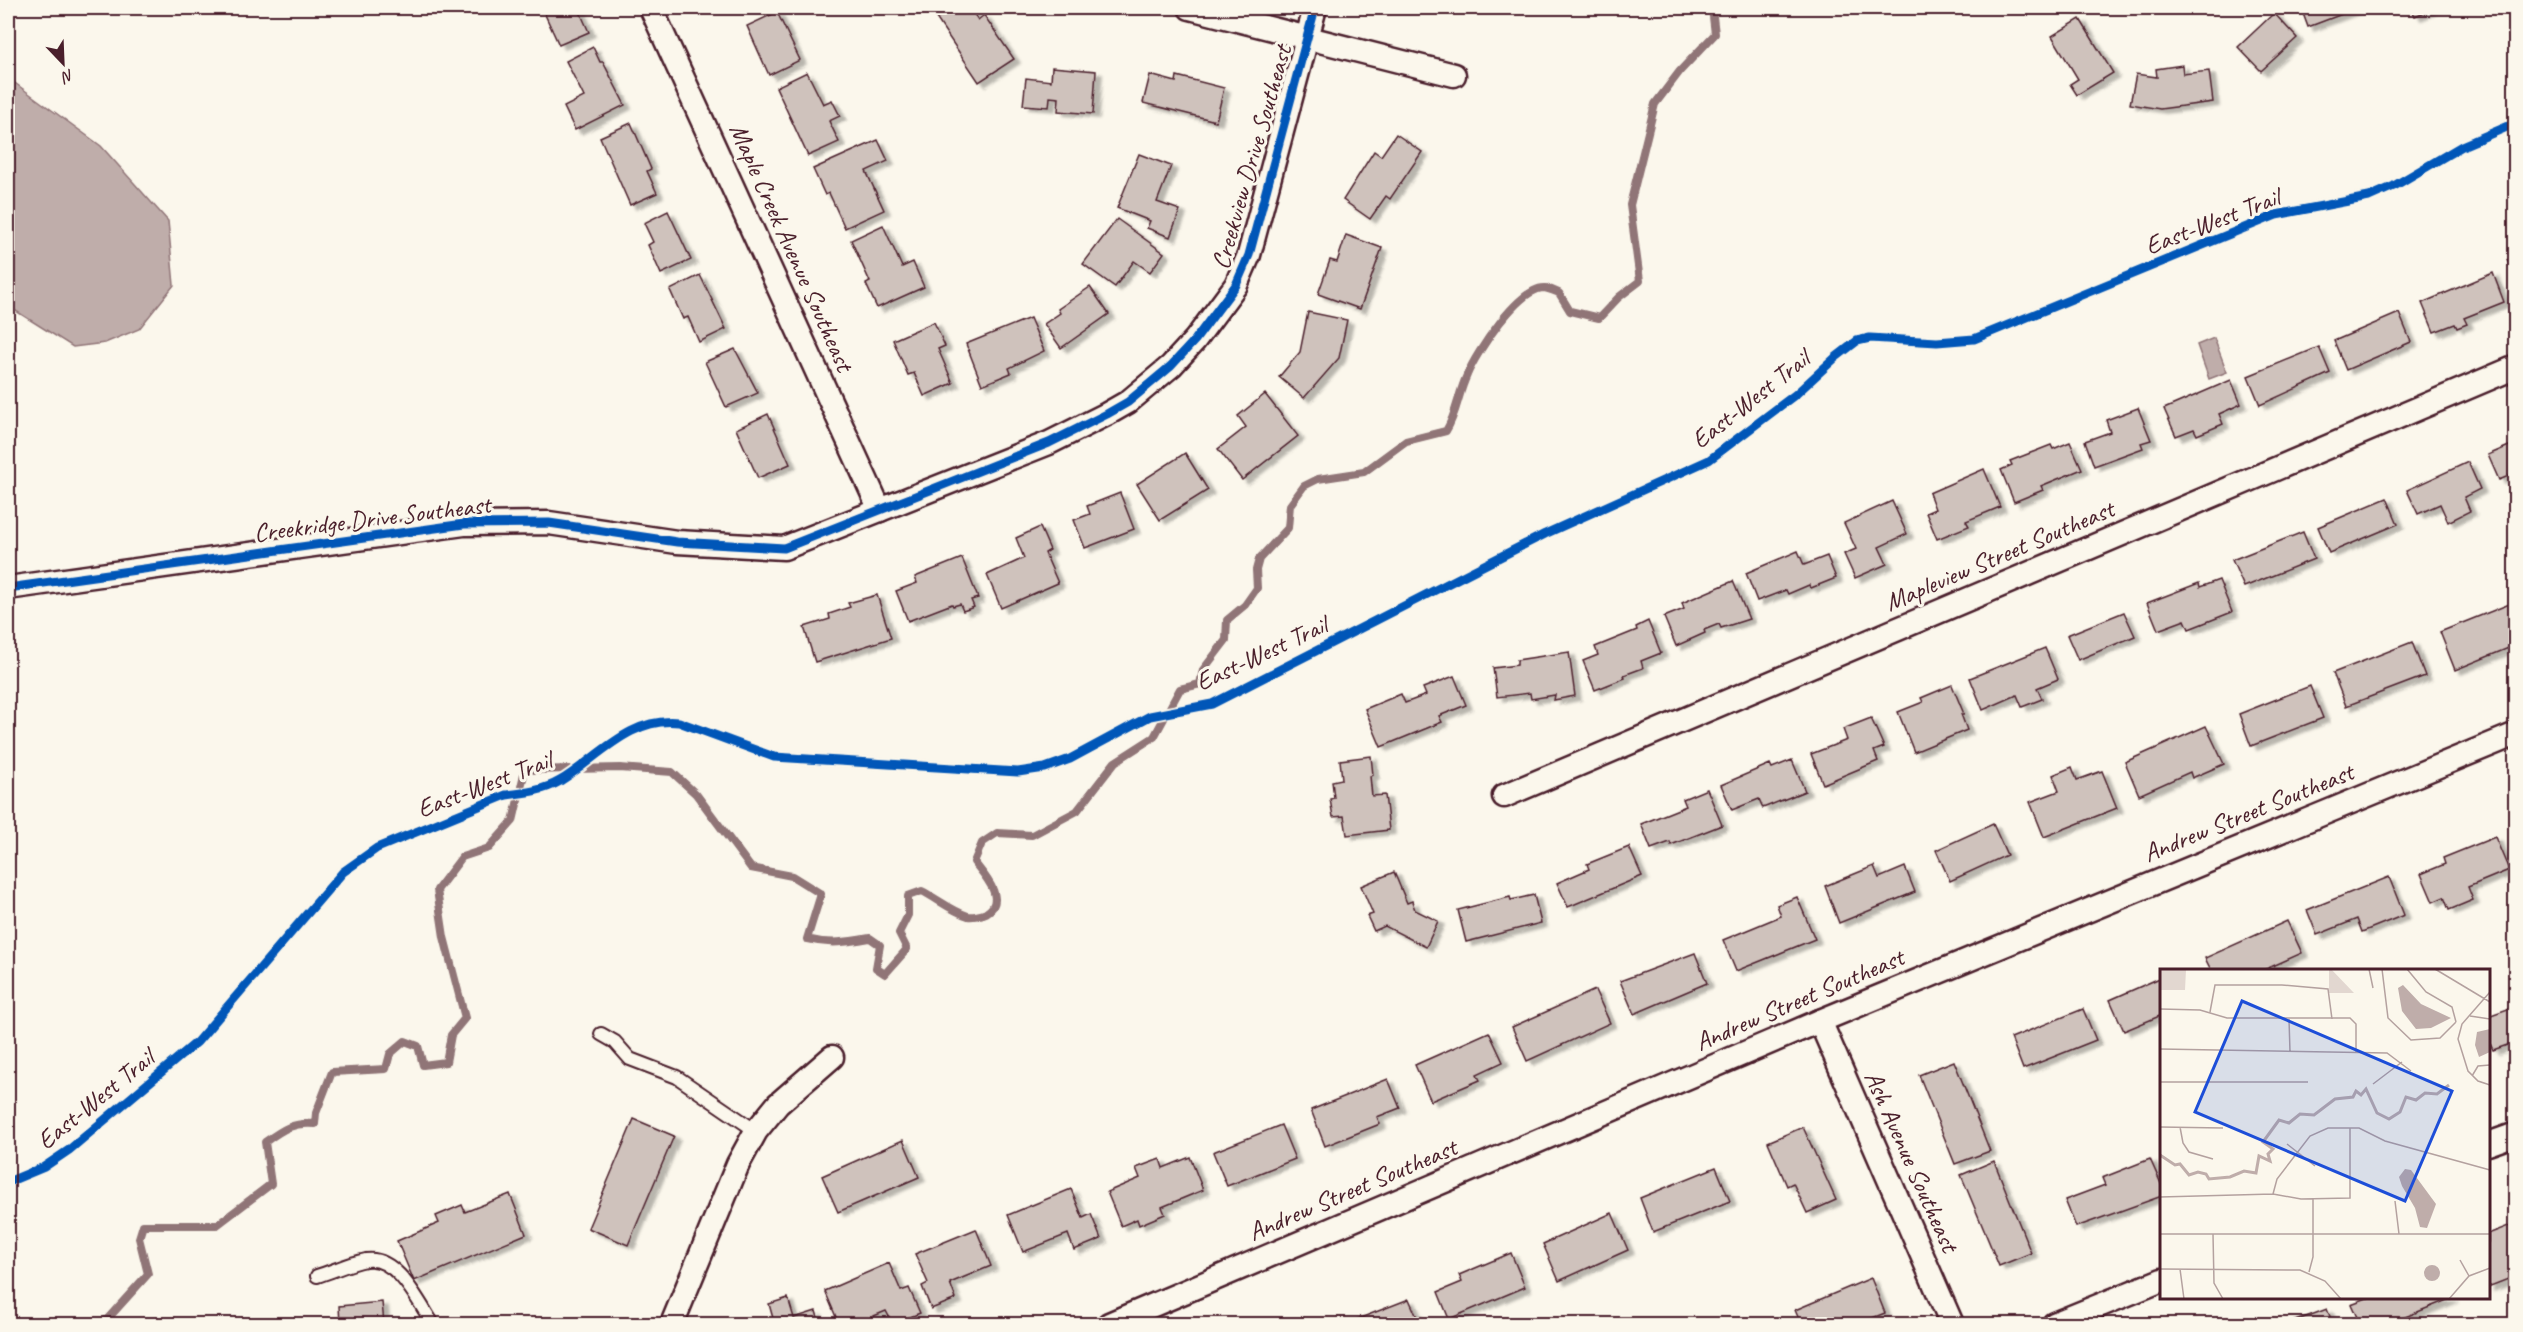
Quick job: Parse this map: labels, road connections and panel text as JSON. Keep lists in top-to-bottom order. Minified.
{"streets":{"street":["Creekview Drive Southeast","Maple Creek Avenue Southeast","Creekridge Drive Southeast","Mapleview Street Southeast","Andrew Street Southeast","Ash Avenue Southeast"],"cycle path":["East-West Trail"]},"crossings":[["Creekview Drive Southeast","Maple Creek Avenue Southeast"],["Creekview Drive Southeast","Creekridge Drive Southeast"],["Maple Creek Avenue Southeast","Creekridge Drive Southeast"],["Andrew Street Southeast","Ash Avenue Southeast"]],"north":"bottom right"}
